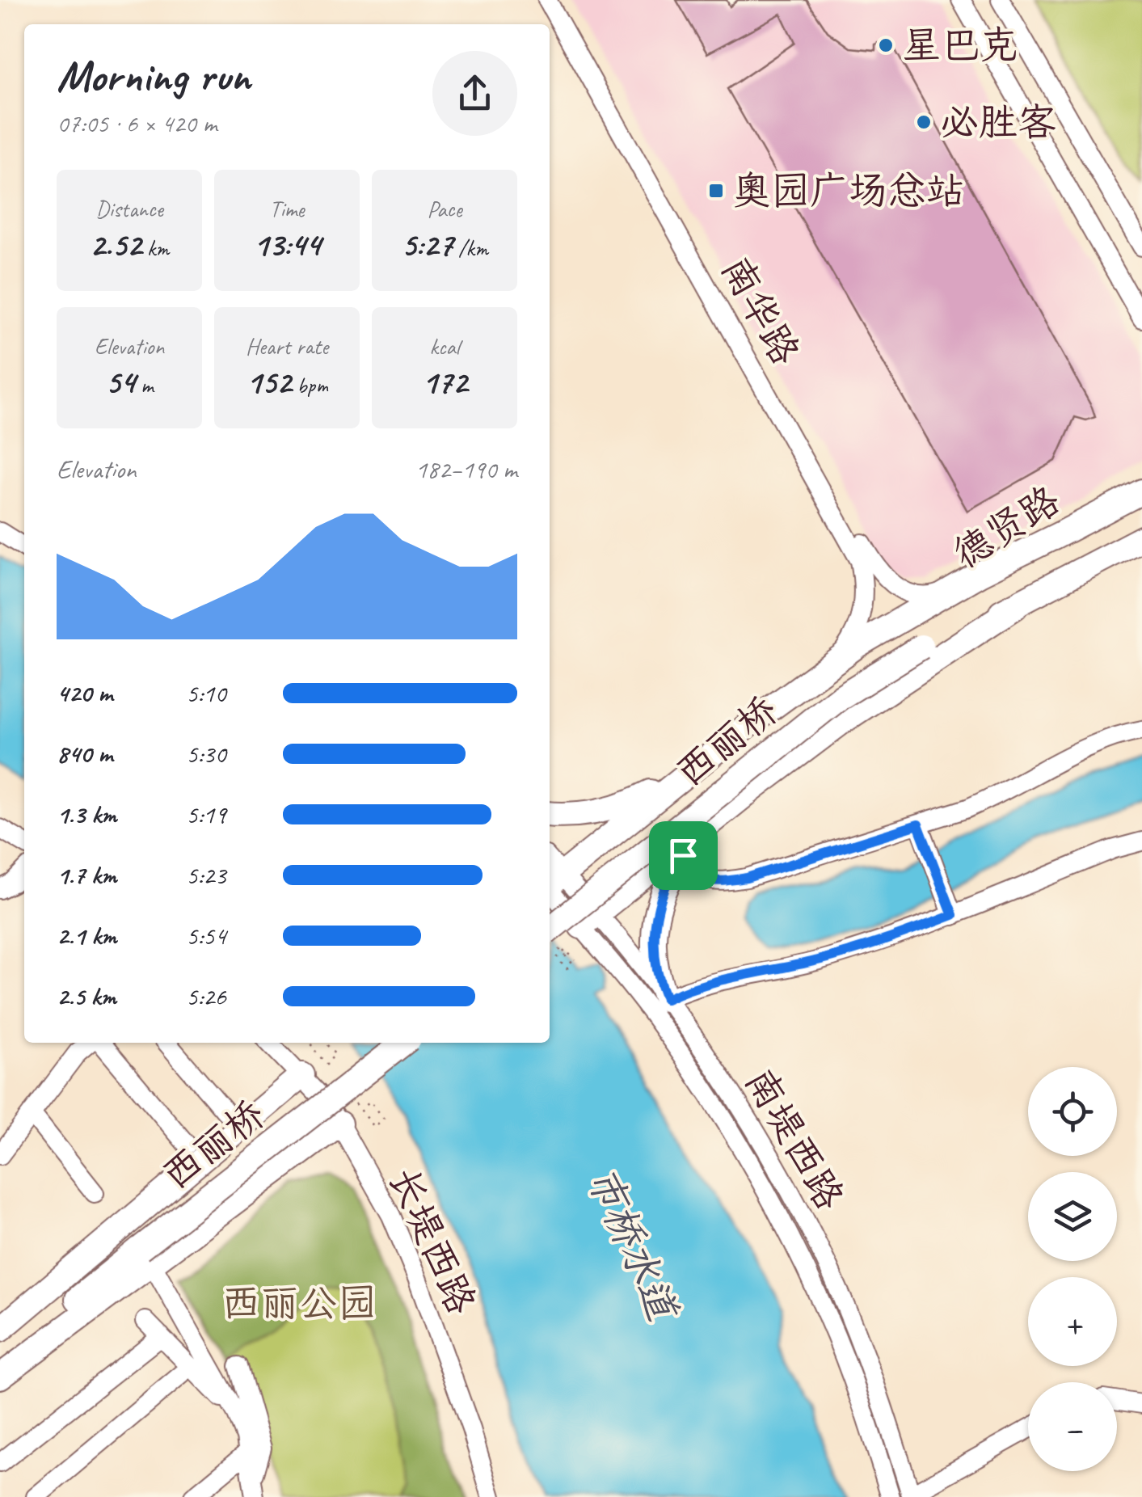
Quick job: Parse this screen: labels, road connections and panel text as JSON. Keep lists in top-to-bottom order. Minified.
{"streets":{"main road":["德贤路","西丽桥"],"street":["南华路","南堤西路","长堤西路"]},"crossings":[["德贤路","西丽桥"],["西丽桥","南堤西路"]],"water":["市桥水道"],"parks":["西丽公园"],"places":{"other":["星巴克","必胜客"],"transit":["奥园广场总站"]},"page":{"heading":["Morning run","07:05 · 6 × 420 m"],"stats":[["Distance","2.52 km"],["Time","13:44"],["Pace","5:27 /km"],["Elevation","54 m"],["Heart rate","152 bpm"],["kcal","172"]],"chart":["Elevation","182–190 m"],"list":[{"name":"420 m","note":"5:10"},{"name":"840 m","note":"5:30"},{"name":"1.3 km","note":"5:19"},{"name":"1.7 km","note":"5:23"},{"name":"2.1 km","note":"5:54"},{"name":"2.5 km","note":"5:26"}],"map_buttons":["+","−"]}}
